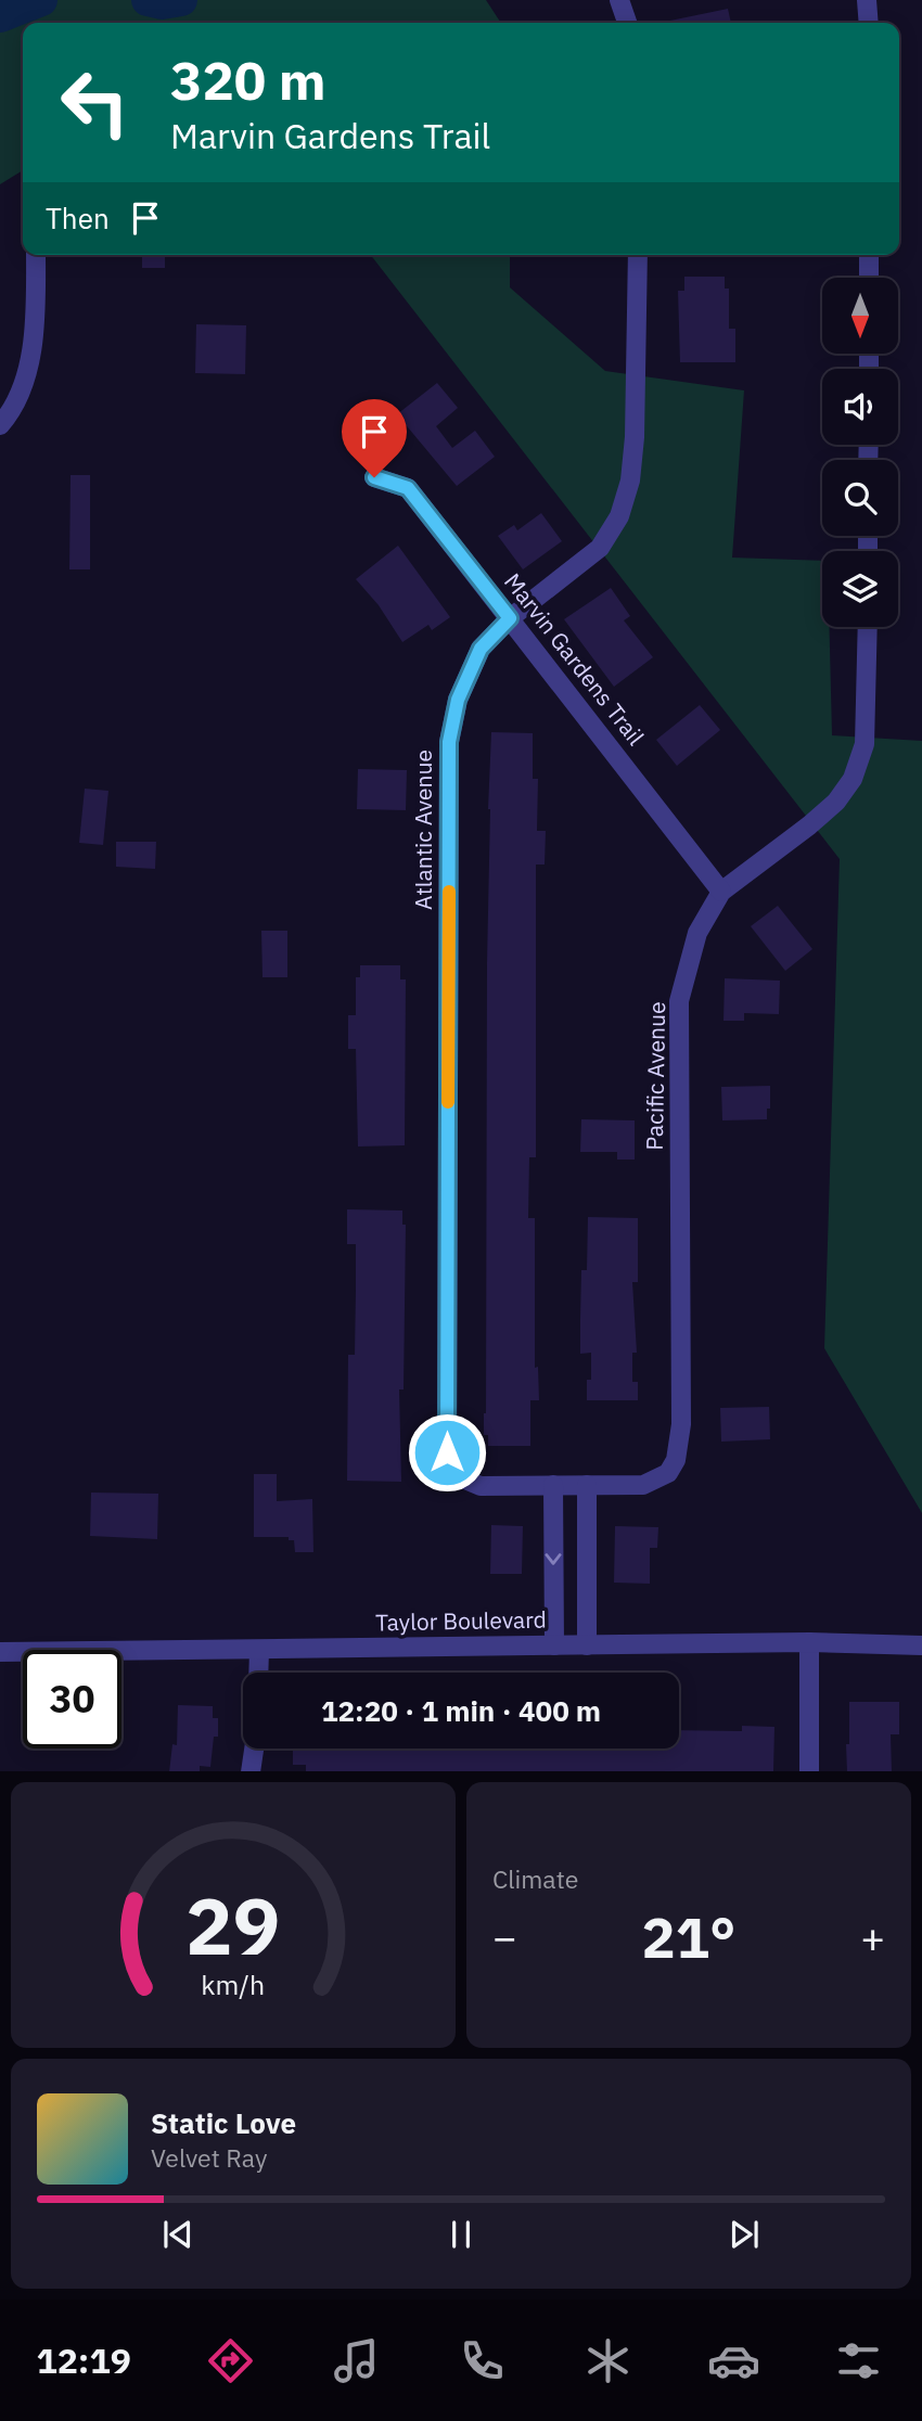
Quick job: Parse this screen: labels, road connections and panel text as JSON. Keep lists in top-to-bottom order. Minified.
{"streets":{"street":["Marvin Gardens Trail","Atlantic Avenue","Pacific Avenue","Taylor Boulevard"]},"crossings":[["Marvin Gardens Trail","Atlantic Avenue"],["Marvin Gardens Trail","Pacific Avenue"]],"north":"bottom","page":{"turn":["320 m","Marvin Gardens Trail"],"then":"Then","limit":"30","trip":"12:20 · 1 min · 400 m","tile":"Climate","heat":["−","21°","+"],"song":["Static Love","Velvet Ray"],"tabs":"12:19","gauge":["29","km/h"]}}
